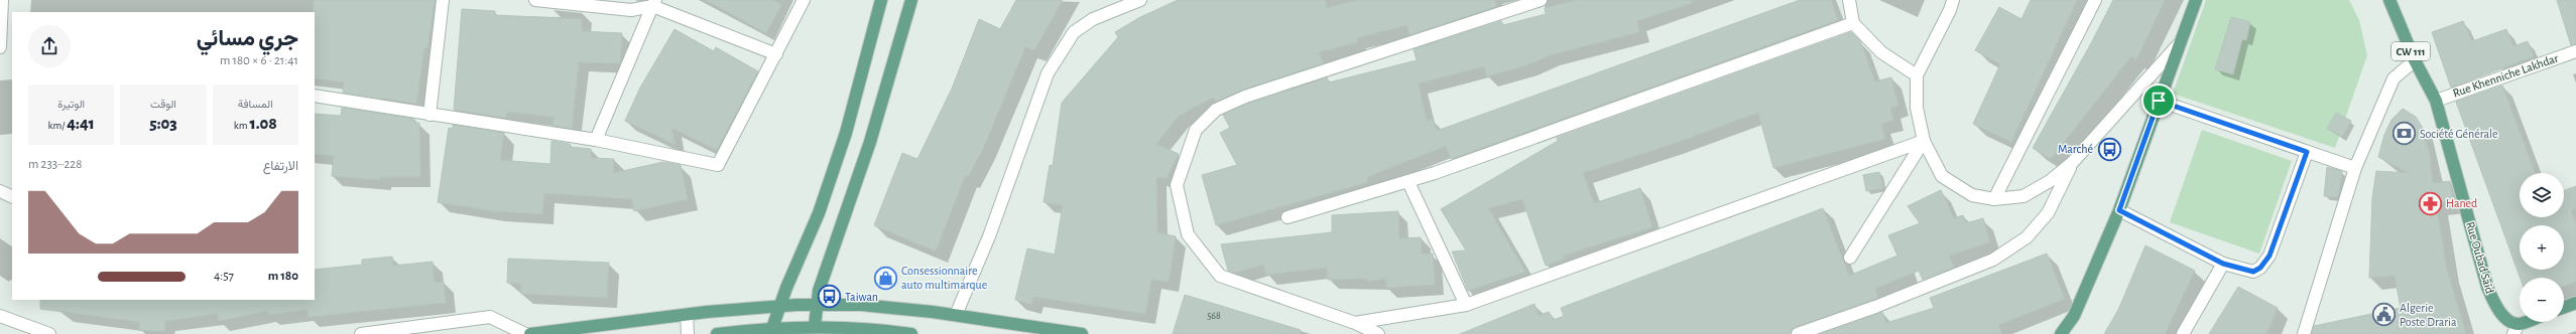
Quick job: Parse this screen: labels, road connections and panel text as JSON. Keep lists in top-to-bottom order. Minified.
{"streets":{"main road":["CW 111","Rue Oubad Saïd"],"street":["Rue Khenniche Lakhdar"]},"crossings":[["CW 111","Rue Khenniche Lakhdar"],["CW 111","Rue Oubad Saïd"],["Rue Khenniche Lakhdar","Rue Oubad Saïd"]],"places":{"bank":["Société Générale"],"bus stop":["Marché","Taiwan"],"pharmacy":["Haned"],"shop":["Consessionnaire auto multimarque"],"public building":["Algerie Poste Draria"]},"house_numbers":["568"],"page":{"heading":["جري مسائي","21:41 · 6 × 180 m"],"stats":[["المسافة","1.08 km"],["الوقت","5:03"],["الوتيرة","4:41 /km"]],"chart":["الارتفاع","228–233 m"],"map_buttons":["+","−"],"list":[{"name":"180 m","note":"4:57"}]}}
